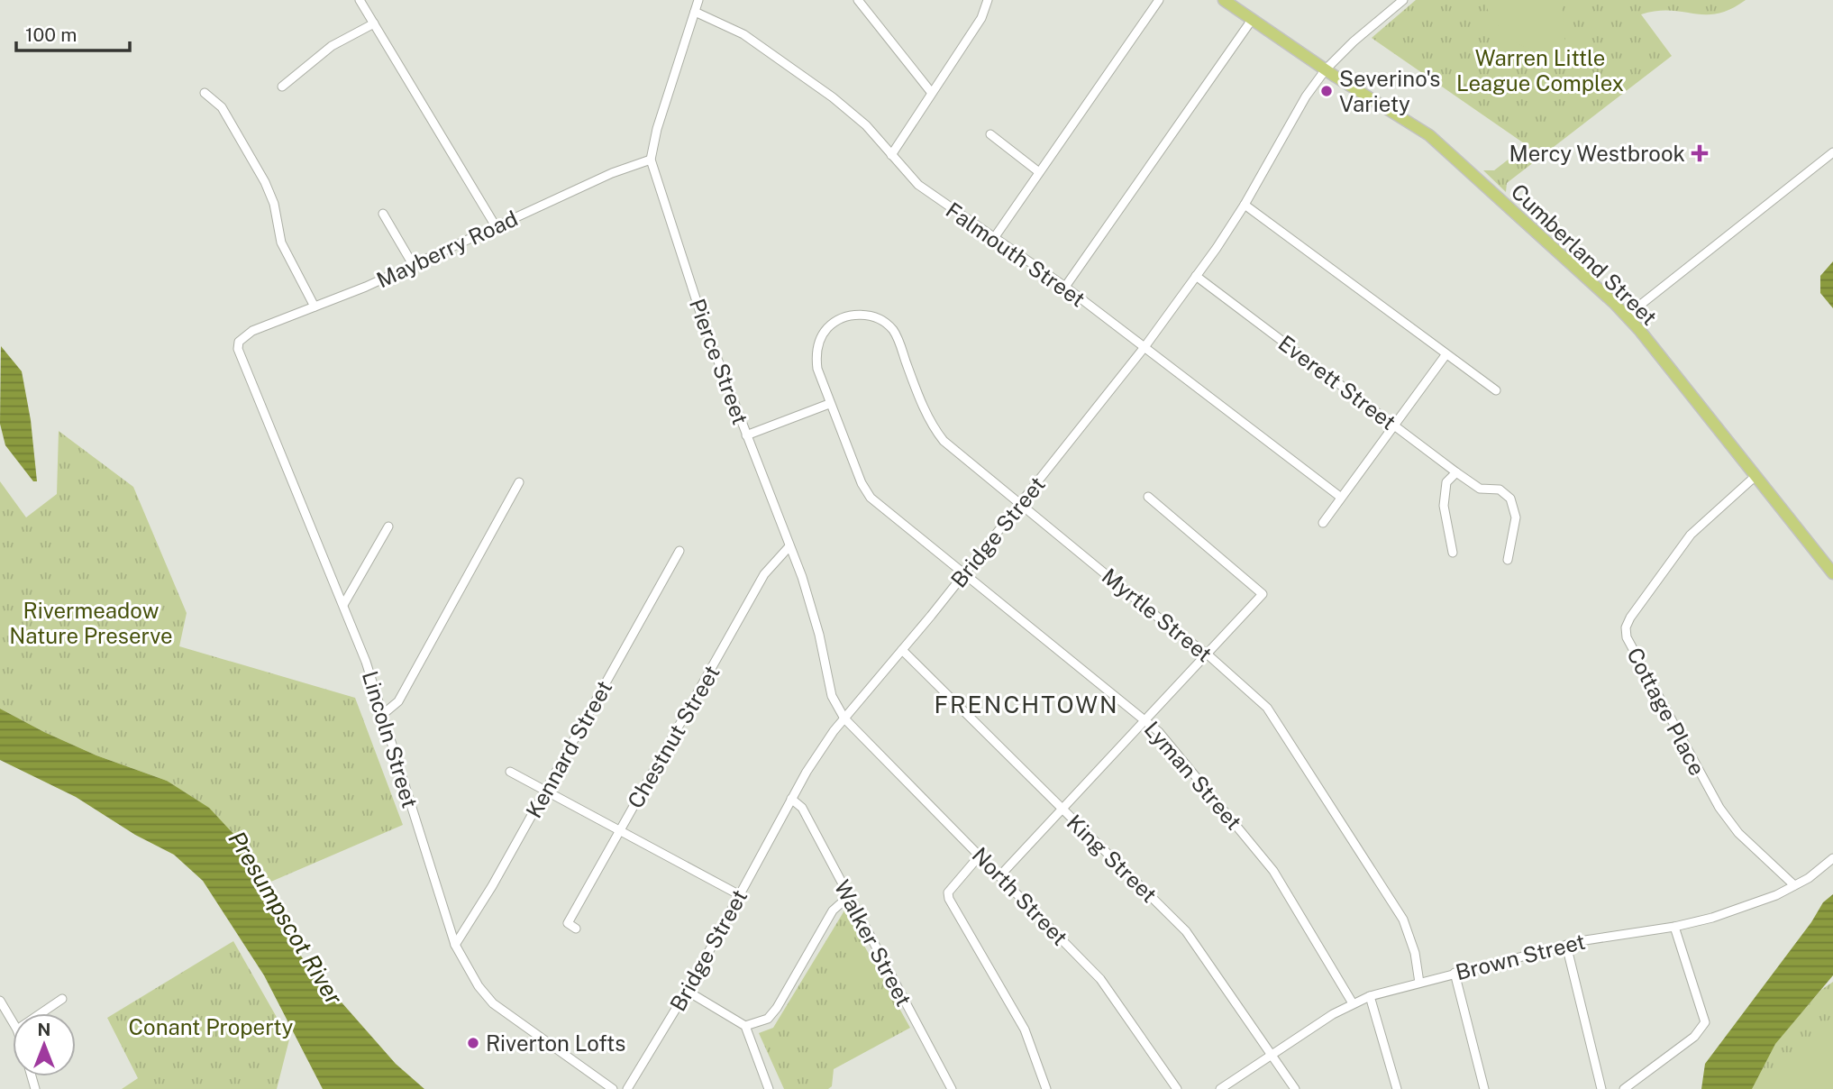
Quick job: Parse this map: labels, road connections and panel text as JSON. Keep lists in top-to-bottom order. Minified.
{"streets":{"main road":["Cumberland Street"],"street":["Mayberry Road","Falmouth Street","Pierce Street","Everett Street","Bridge Street","Myrtle Street","Cottage Place","Chestnut Street","Lincoln Street","Kennard Street","Lyman Street","King Street","North Street","Walker Street","Brown Street"]},"crossings":[["Mayberry Road","Pierce Street"],["Mayberry Road","Lincoln Street"],["Falmouth Street","Pierce Street"],["Falmouth Street","Bridge Street"],["Cumberland Street","Bridge Street"],["Cumberland Street","Cottage Place"],["Pierce Street","Bridge Street"],["Pierce Street","Chestnut Street"],["Pierce Street","North Street"],["Everett Street","Bridge Street"],["Bridge Street","Myrtle Street"],["Bridge Street","Lyman Street"],["Bridge Street","King Street"],["Bridge Street","North Street"],["Bridge Street","Walker Street"],["Myrtle Street","Lyman Street"],["Myrtle Street","Brown Street"],["Cottage Place","Brown Street"],["Lincoln Street","Kennard Street"],["Lyman Street","Brown Street"],["King Street","Brown Street"]],"districts":["FRENCHTOWN"],"water":["Presumpscot River"],"parks":["Warren Little League Complex","Rivermeadow Nature Preserve","Conant Property"],"places":{"other":["Severino's Variety","Riverton Lofts"],"health":["Mercy Westbrook"]},"scale_bar":"100 m","north":"top"}
